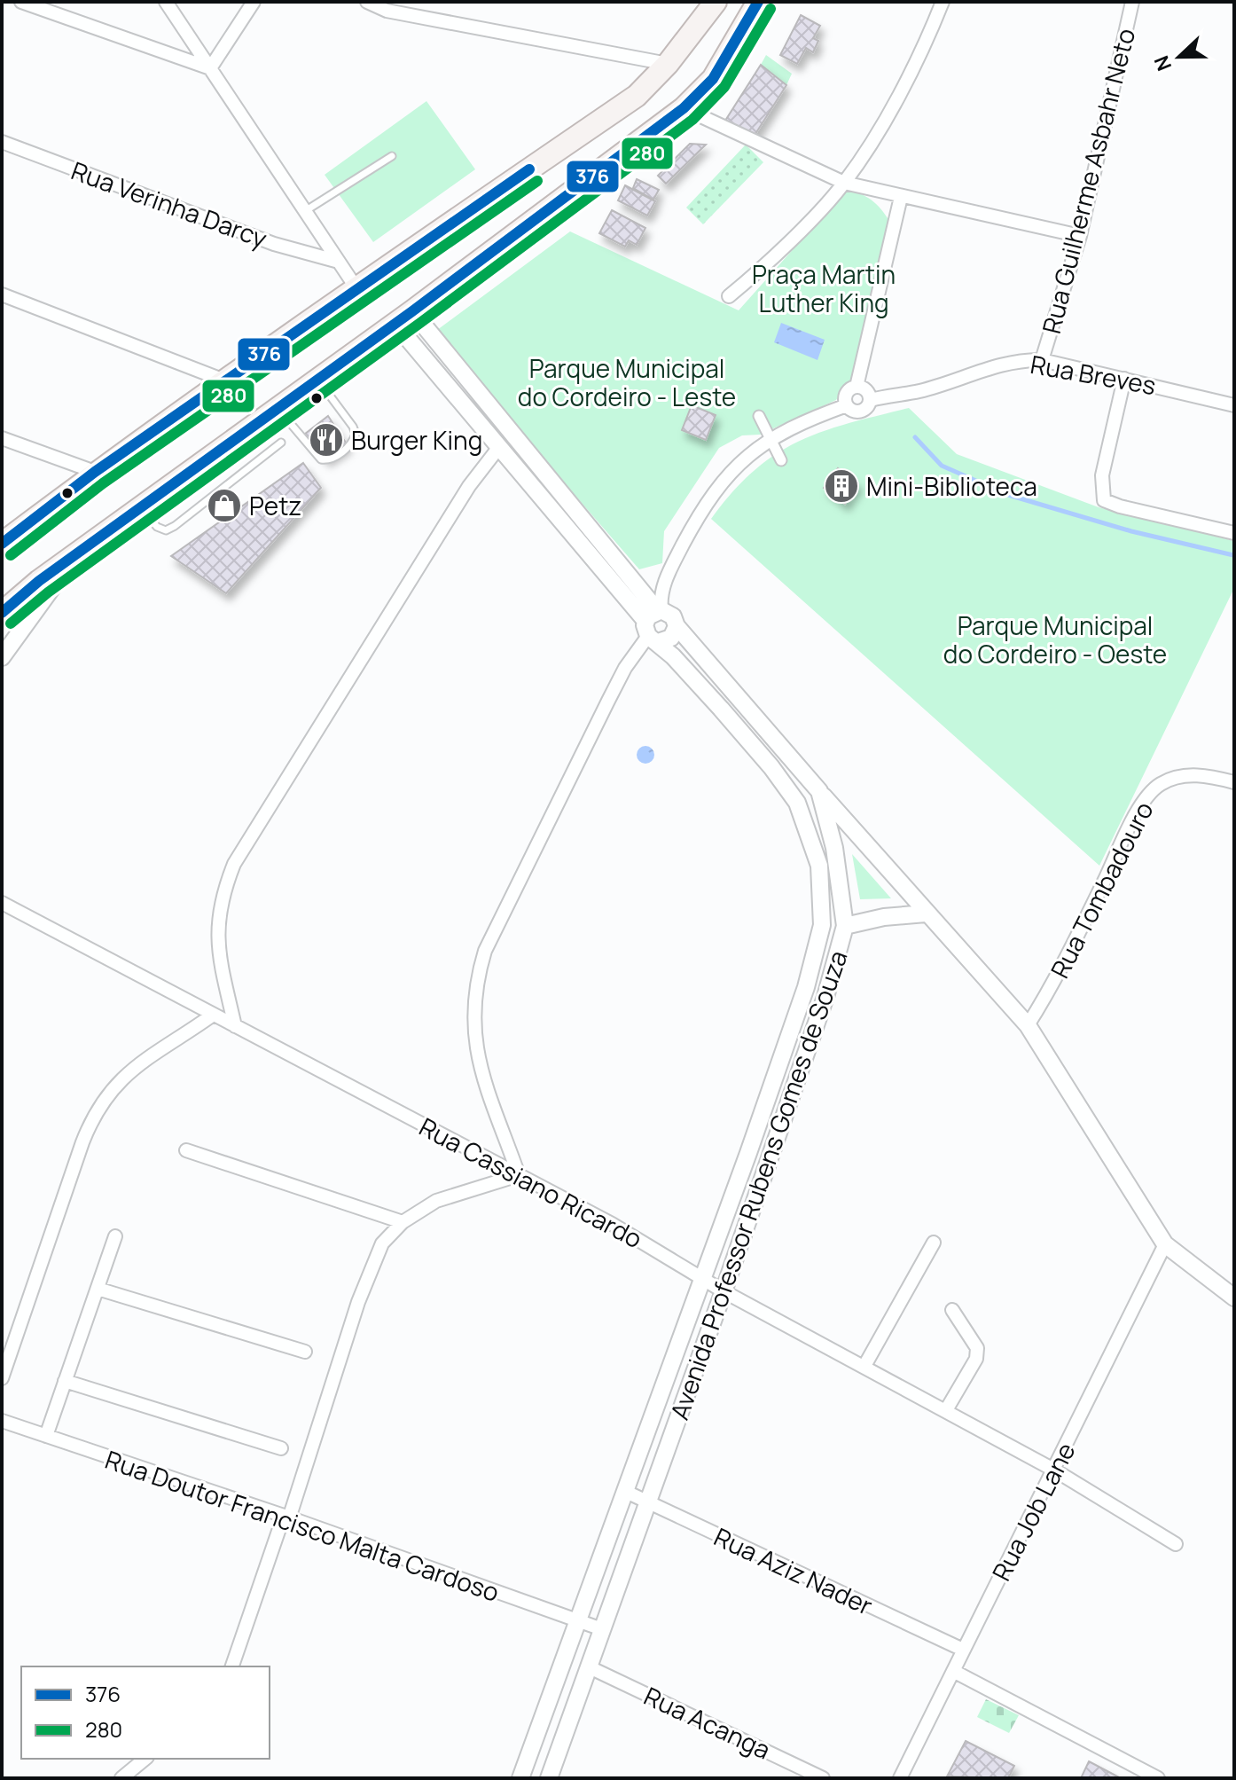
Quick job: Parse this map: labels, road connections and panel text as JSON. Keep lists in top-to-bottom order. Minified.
{"streets":{"street":["Rua Guilherme Asbahr Neto","Rua Verinha Darcy","Rua Breves","Rua Tombadouro","Rua Cassiano Ricardo","Avenida Professor Rubens Gomes de Souza","Rua Job Lane","Rua Doutor Francisco Malta Cardoso","Rua Aziz Nader","Rua Acanga"]},"crossings":[["Rua Guilherme Asbahr Neto","Rua Breves"],["Rua Cassiano Ricardo","Avenida Professor Rubens Gomes de Souza"],["Rua Cassiano Ricardo","Rua Job Lane"],["Avenida Professor Rubens Gomes de Souza","Rua Doutor Francisco Malta Cardoso"],["Avenida Professor Rubens Gomes de Souza","Rua Aziz Nader"],["Avenida Professor Rubens Gomes de Souza","Rua Acanga"],["Rua Job Lane","Rua Aziz Nader"]],"parks":["Praça Martin Luther King","Parque Municipal do Cordeiro - Leste","Parque Municipal do Cordeiro - Oeste"],"places":{"restaurant":["Burger King"],"building":["Mini-Biblioteca"],"shop":["Petz"]},"lines":["transit line 376","transit line 280"],"legend":["376","280"],"north":"left"}
